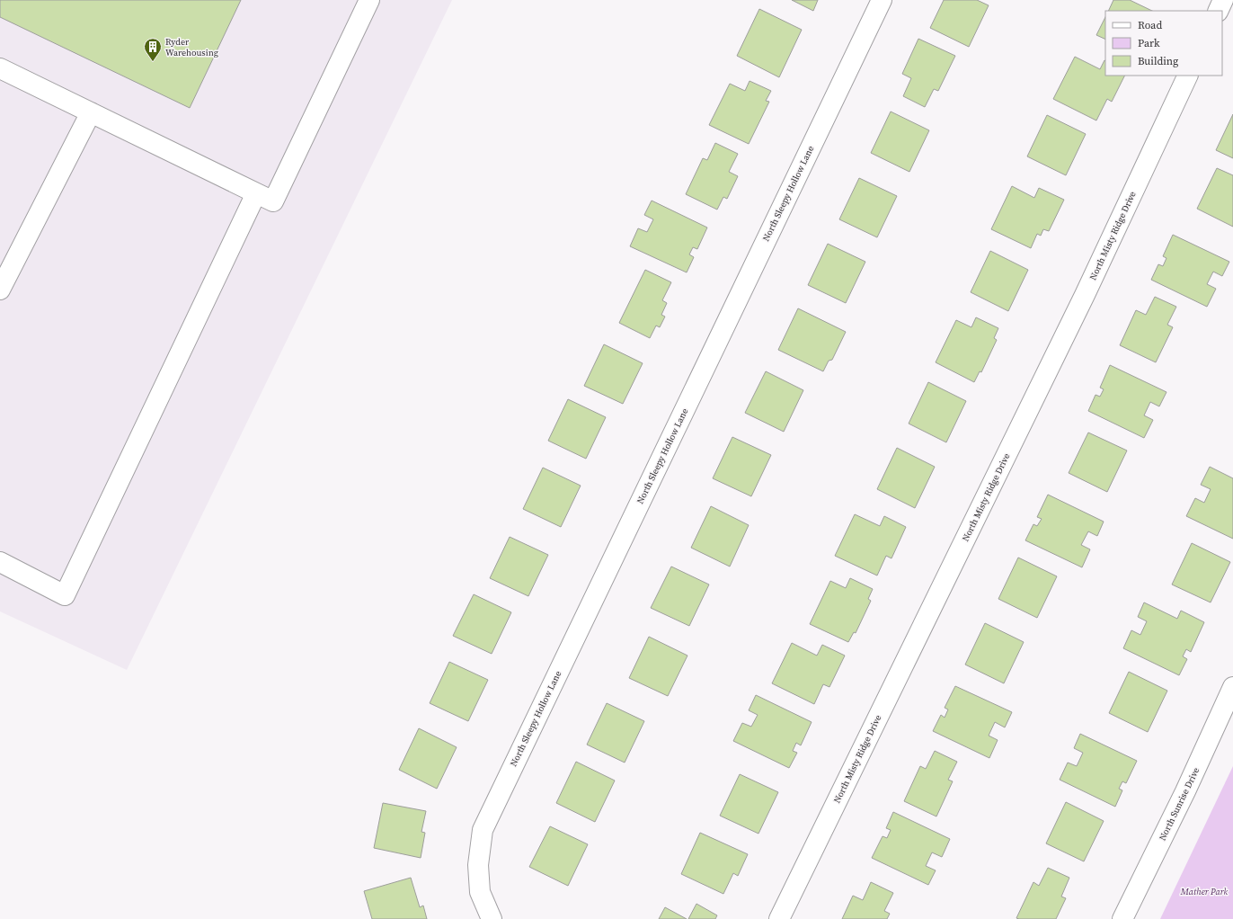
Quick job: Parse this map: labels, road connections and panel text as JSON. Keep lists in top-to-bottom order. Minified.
{"streets":{"street":["North Sleepy Hollow Lane","North Misty Ridge Drive","North Sunrise Drive"]},"parks":["Mather Park"],"places":{"building":["Ryder Warehousing"]},"legend":["Road","Park","Building"]}
